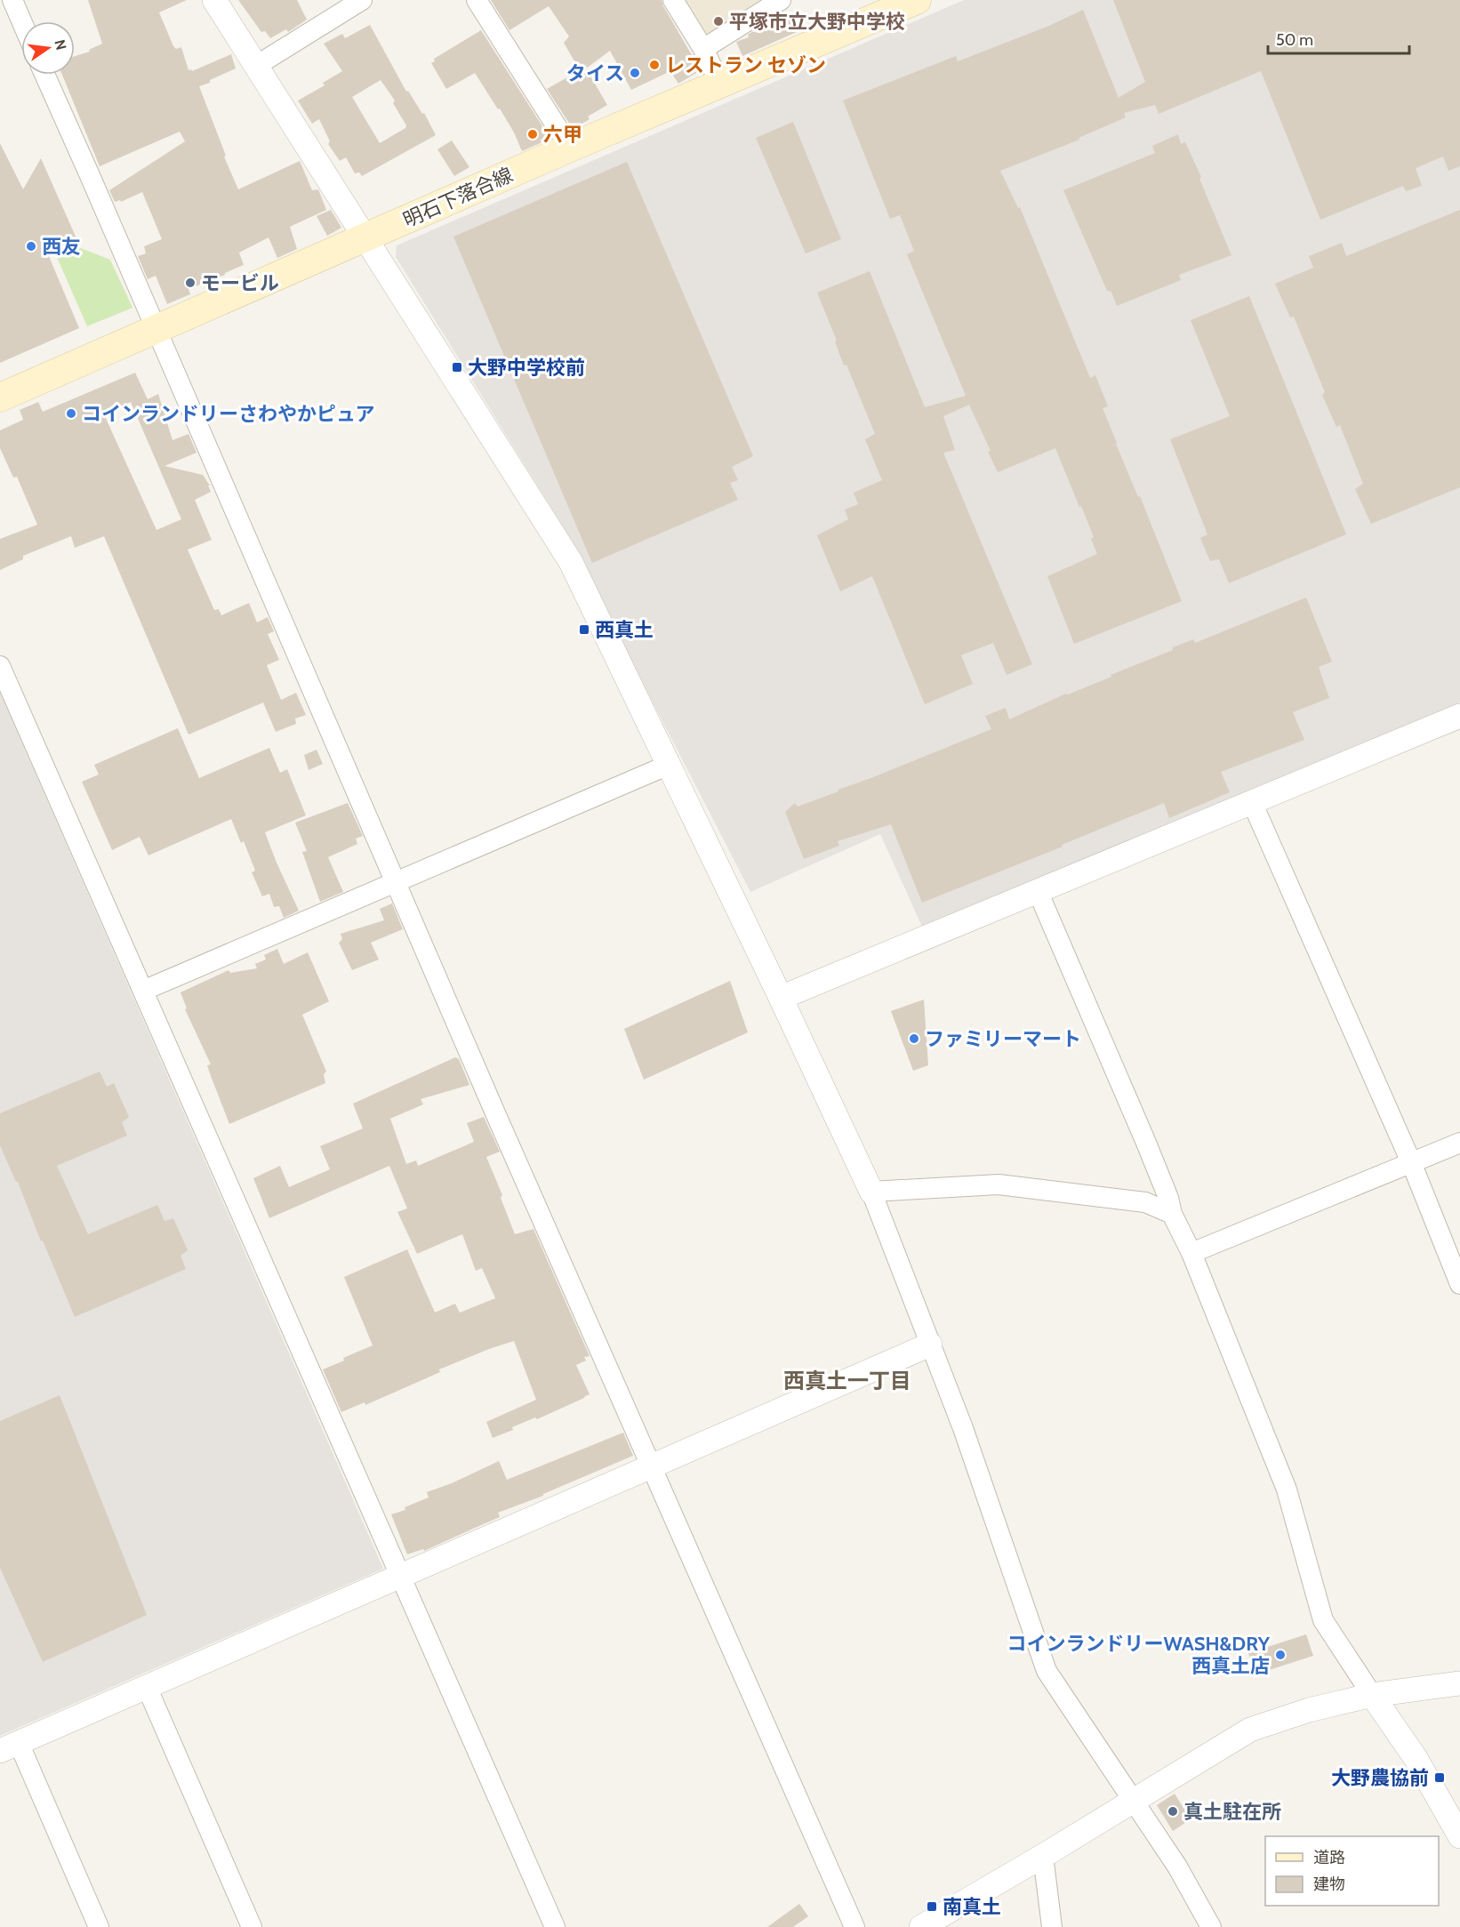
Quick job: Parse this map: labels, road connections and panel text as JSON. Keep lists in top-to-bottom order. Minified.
{"streets":{"main road":["明石下落合線"]},"districts":["西真土一丁目"],"places":{"other":["平塚市立大野中学校","レストラン セゾン","タイス","六甲","西友","モービル","コインランドリーさわやかピュア","ファミリーマート","コインランドリーWASH&DRY 西真土店","真土駐在所"],"transit":["大野中学校前","西真土","大野農協前","南真土"]},"legend":["道路","建物"],"scale_bar":"50 m","north":"right"}
